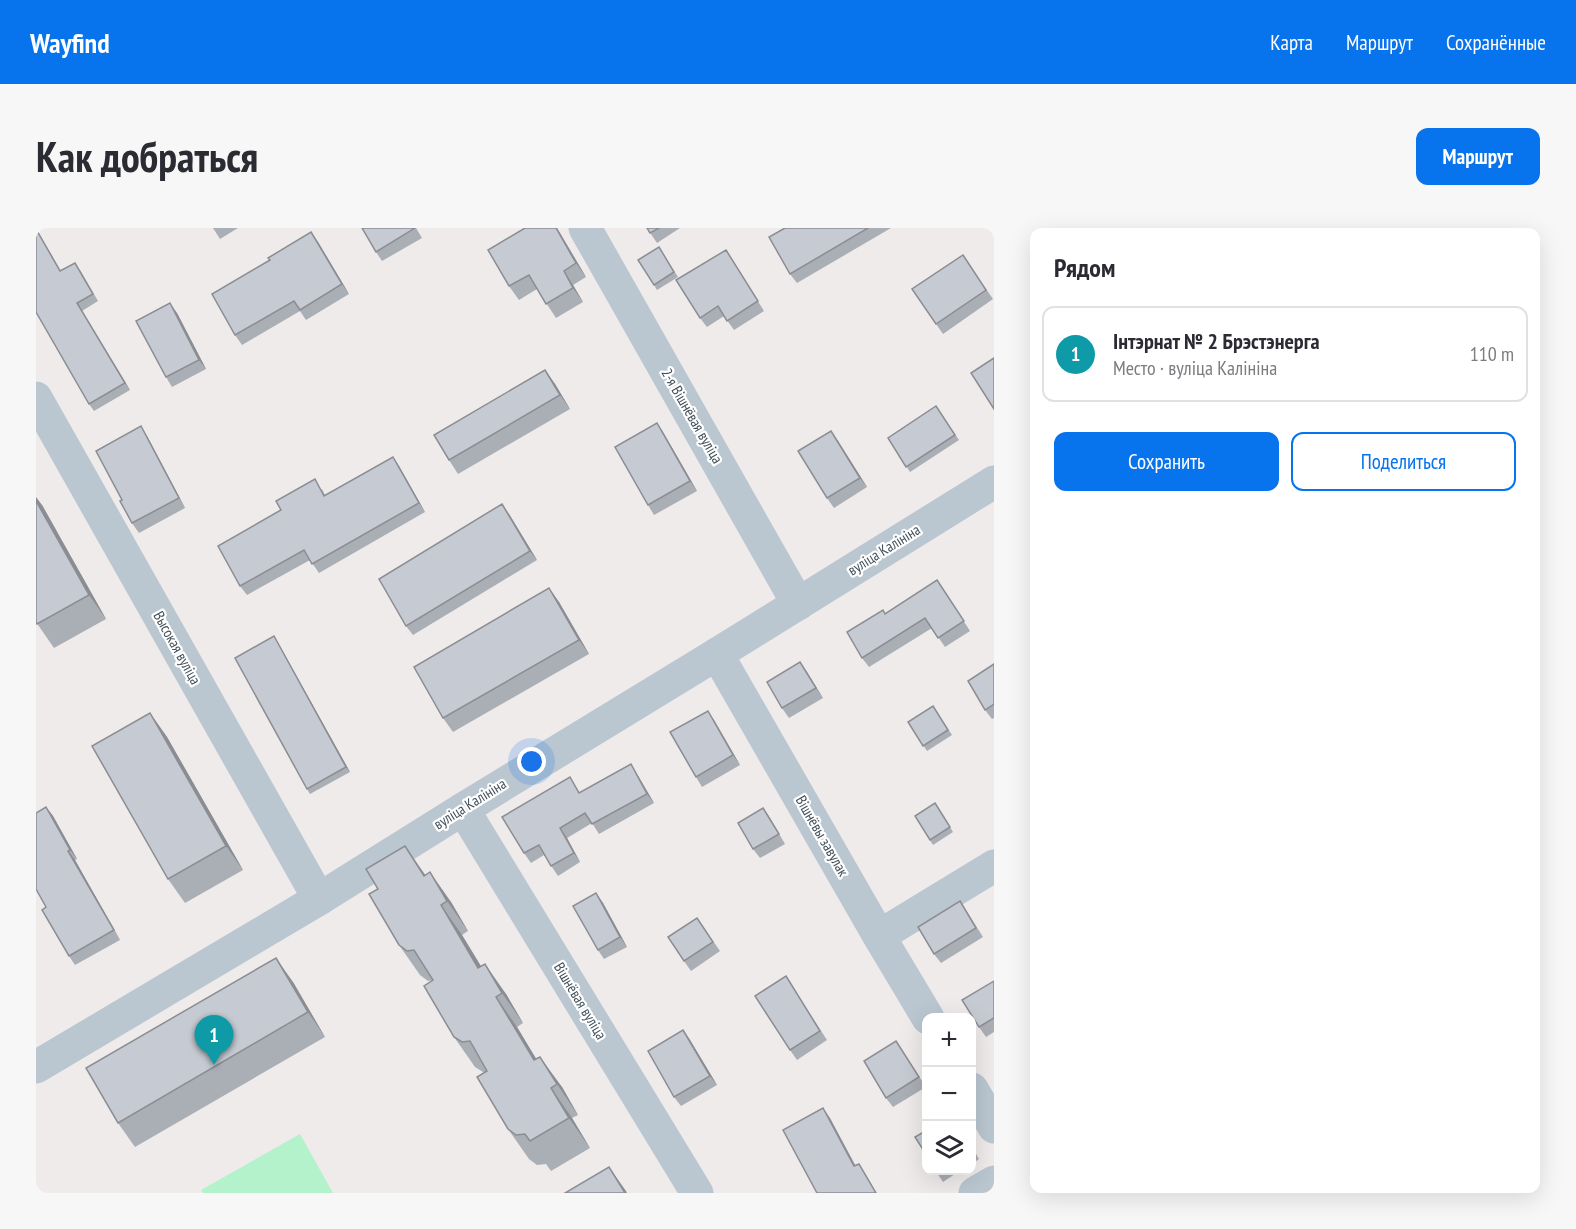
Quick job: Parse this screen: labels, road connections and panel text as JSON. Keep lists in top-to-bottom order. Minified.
{"streets":{"street":["2-я Вішнёвая вуліца","вуліца Калініна","Высокая вуліца","Вішнёвы завулак","Вішнёвая вуліца"]},"crossings":[["2-я Вішнёвая вуліца","вуліца Калініна"],["вуліца Калініна","Высокая вуліца"],["вуліца Калініна","Вішнёвы завулак"],["вуліца Калініна","Вішнёвая вуліца"]],"page":{"header":"Wayfind","nav":["Карта","Маршрут","Сохранённые"],"buttons":["Маршрут",["Сохранить","Поделиться"]],"title":"Как добраться","heading":"Рядом","list":[{"mark":"1","name":"Інтэрнат № 2 Брэстэнерга","note":"Место · вуліца Калініна","value":"110 m"}],"map_buttons":["+","−"],"pins":"1"}}
